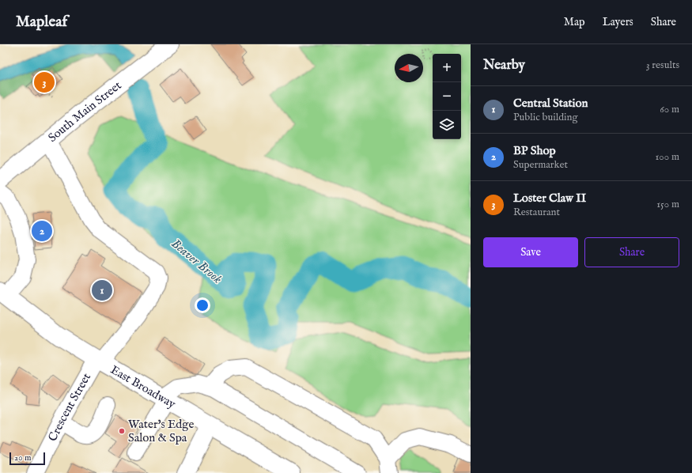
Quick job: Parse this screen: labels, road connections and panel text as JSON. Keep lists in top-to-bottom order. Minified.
{"streets":{"main road":["South Main Street","East Broadway"],"street":["Crescent Street"]},"crossings":[["South Main Street","Crescent Street"],["East Broadway","Crescent Street"]],"water":["Beaver Brook"],"places":["Water's Edge Salon & Spa"],"scale_bar":"20 m","north":"left","page":{"header":"Mapleaf","nav":["Map","Layers","Share"],"heading":["Nearby","3 results"],"map_buttons":["+","−"],"pins":["3","2","1"],"list":[{"mark":"1","name":"Central Station","note":"Public building","value":"60 m"},{"mark":"2","name":"BP Shop","note":"Supermarket","value":"100 m"},{"mark":"3","name":"Loster Claw II","note":"Restaurant","value":"150 m"}],"buttons":["Save","Share"],"scale":"20 m"}}
